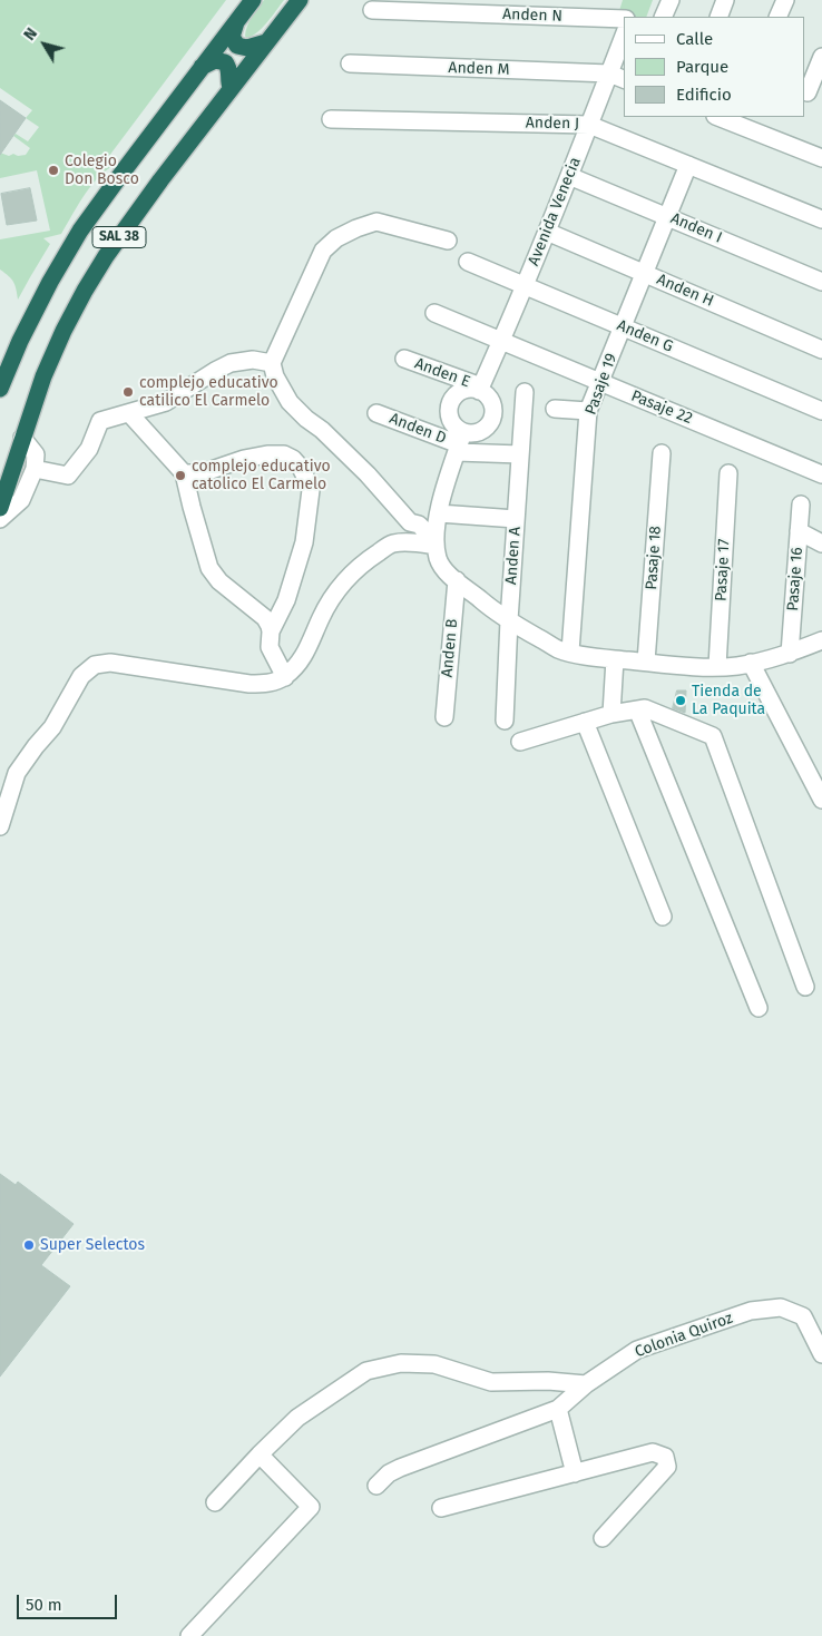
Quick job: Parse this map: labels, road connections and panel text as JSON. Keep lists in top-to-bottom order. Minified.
{"streets":{"highway":["SAL 38"],"street":["Anden N","Anden M","Anden J","Avenida Venecia","Anden I","Anden H","Anden G","Anden E","Pasaje 19","Pasaje 22","Anden D","Anden A","Pasaje 18","Pasaje 17","Pasaje 16","Anden B","Colonia Quiroz"]},"crossings":[["Anden M","Avenida Venecia"],["Anden J","Avenida Venecia"],["Anden J","Pasaje 19"],["Avenida Venecia","Anden I"],["Avenida Venecia","Anden H"],["Avenida Venecia","Anden G"],["Avenida Venecia","Anden E"],["Avenida Venecia","Pasaje 22"],["Anden I","Pasaje 19"],["Anden H","Pasaje 19"],["Anden G","Pasaje 19"],["Pasaje 19","Pasaje 22"],["Anden D","Anden A"]],"places":["Colegio Don Bosco","complejo educativo catilico El Carmelo","complejo educativo catolico El Carmelo","Tienda de La Paquita","Super Selectos"],"legend":["Calle","Parque","Edificio"],"scale_bar":"50 m","north":"top left"}
